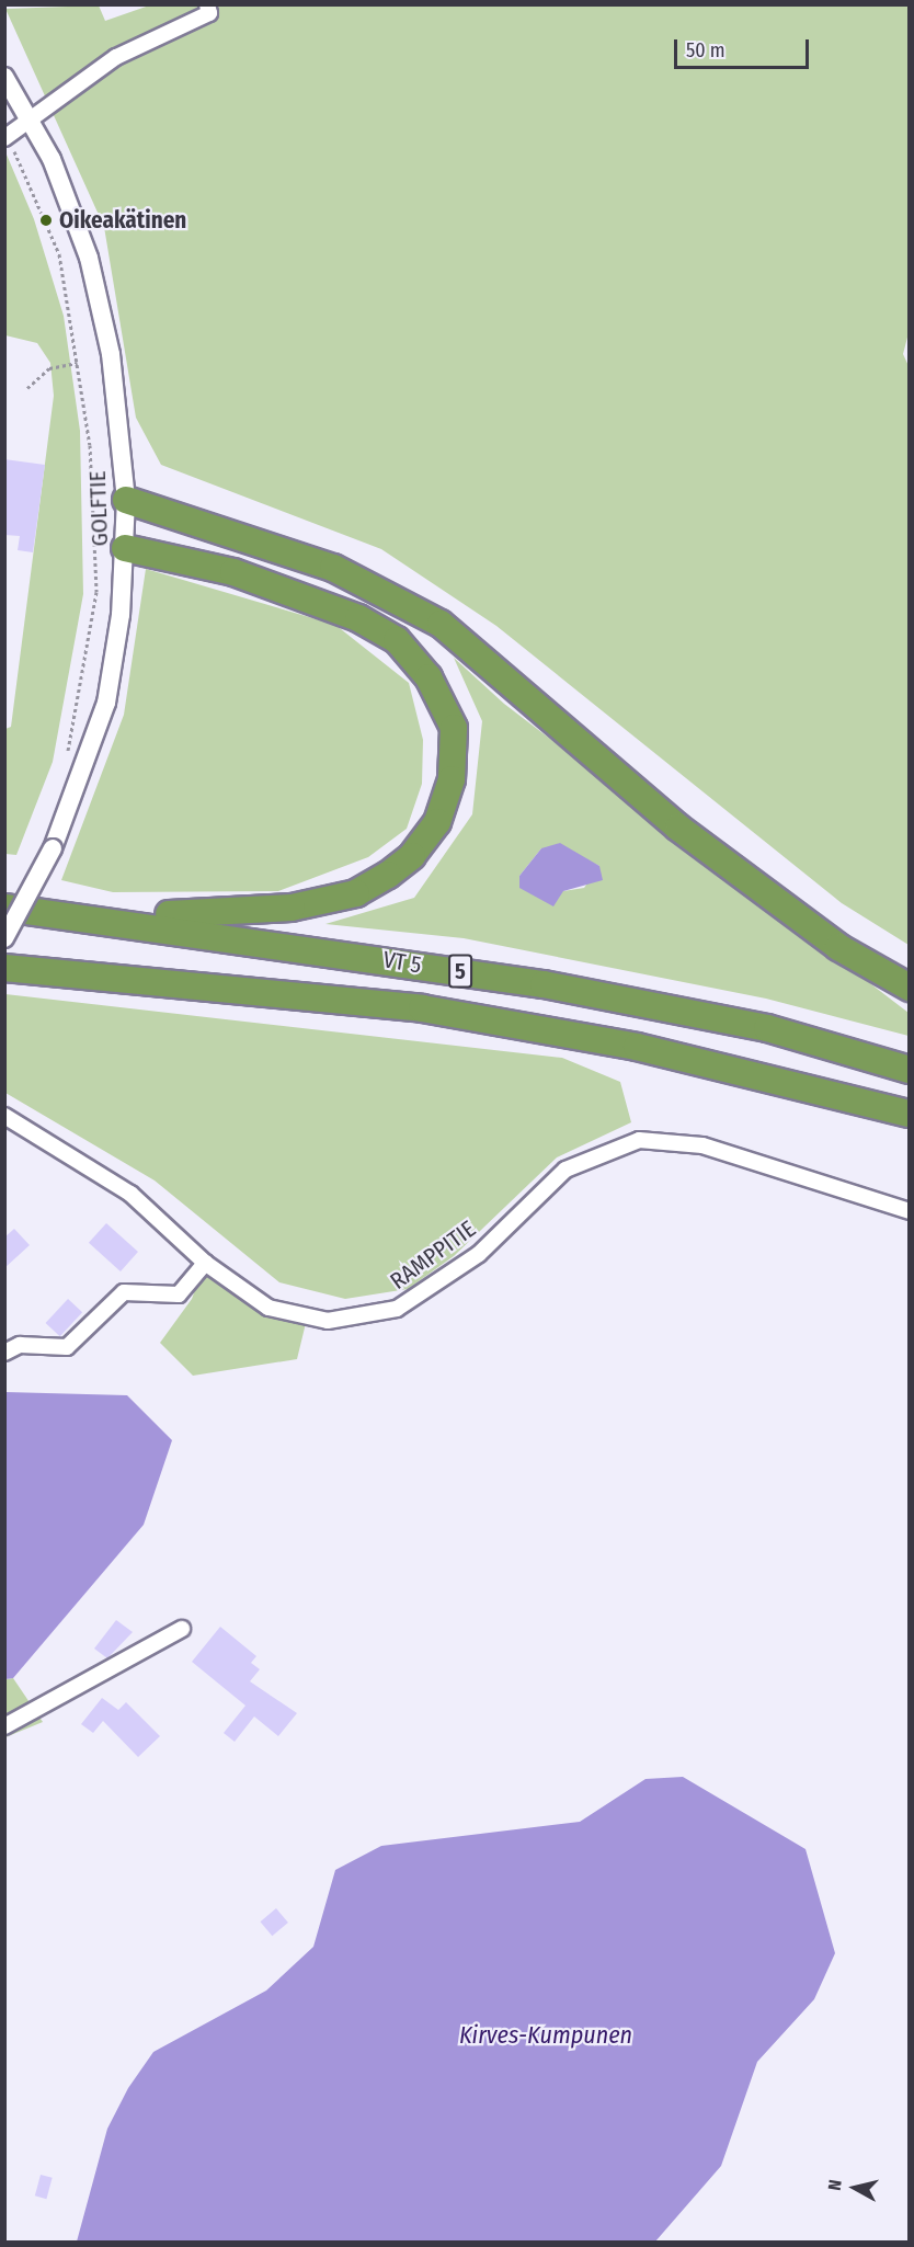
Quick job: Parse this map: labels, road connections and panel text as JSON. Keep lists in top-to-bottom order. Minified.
{"streets":{"highway":["VT 5","5"],"street":["GOLFTIE","RAMPPITIE"]},"water":["Kirves-Kumpunen"],"places":["Oikeakätinen"],"scale_bar":"50 m","north":"left"}
